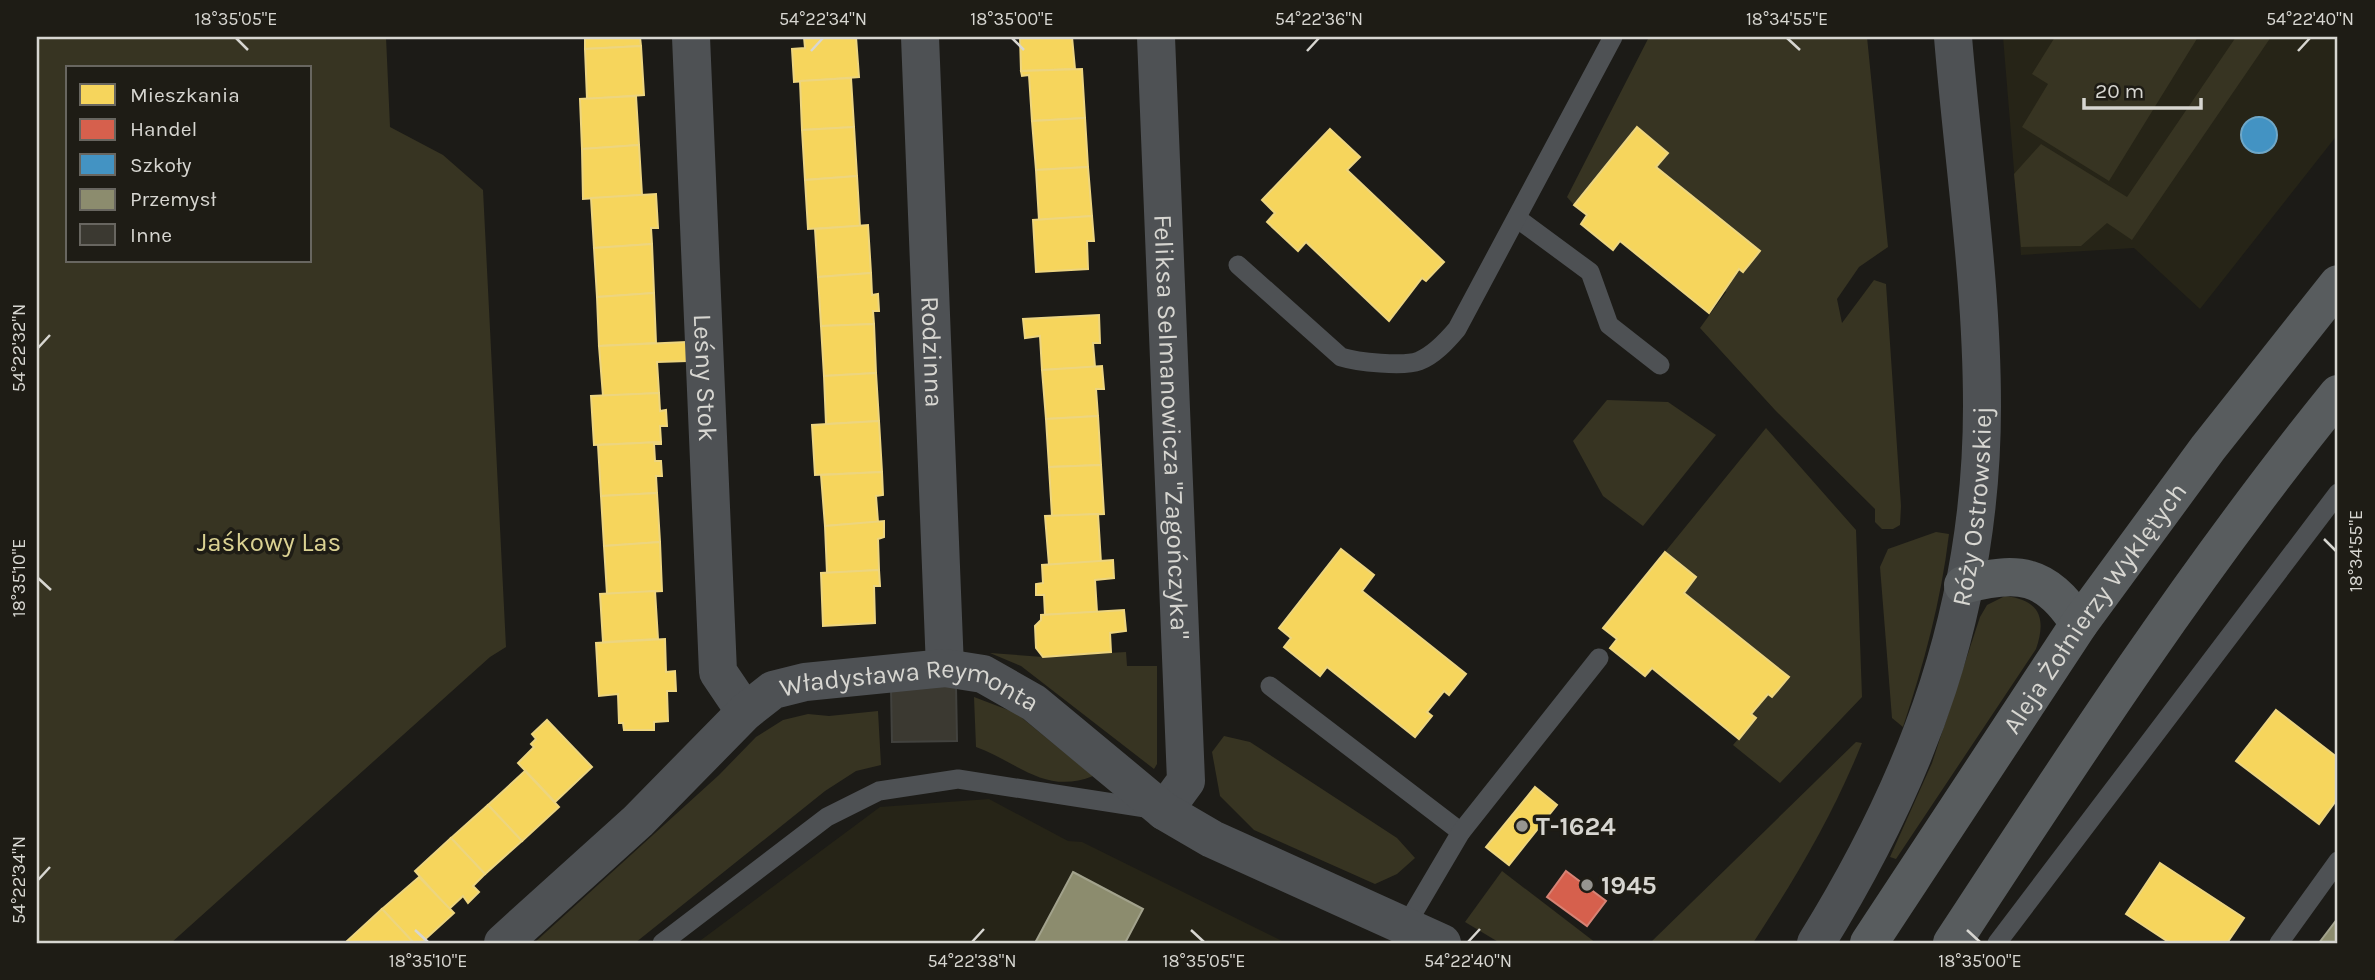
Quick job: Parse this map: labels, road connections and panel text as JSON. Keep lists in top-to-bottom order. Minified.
{"streets":{"main road":["Aleja Żołnierzy Wyklętych"],"street":["Rodzinna","Leśny Stok","Feliksa Selmanowicza \"Zagończyka\"","Róży Ostrowskiej","Władysława Reymonta"]},"crossings":[["Rodzinna","Władysława Reymonta"],["Leśny Stok","Władysława Reymonta"],["Feliksa Selmanowicza \"Zagończyka\"","Władysława Reymonta"]],"parks":["Jaśkowy Las"],"places":["T-1624","1945"],"legend":["Mieszkania","Handel","Szkoły","Przemysł","Inne"],"scale_bar":"20 m","coordinates":["18°35'05\"E","54°22'34\"N","18°35'00\"E","54°22'36\"N","18°34'55\"E","54°22'40\"N","54°22'32\"N","18°35'10\"E","54°22'38\"N"]}
